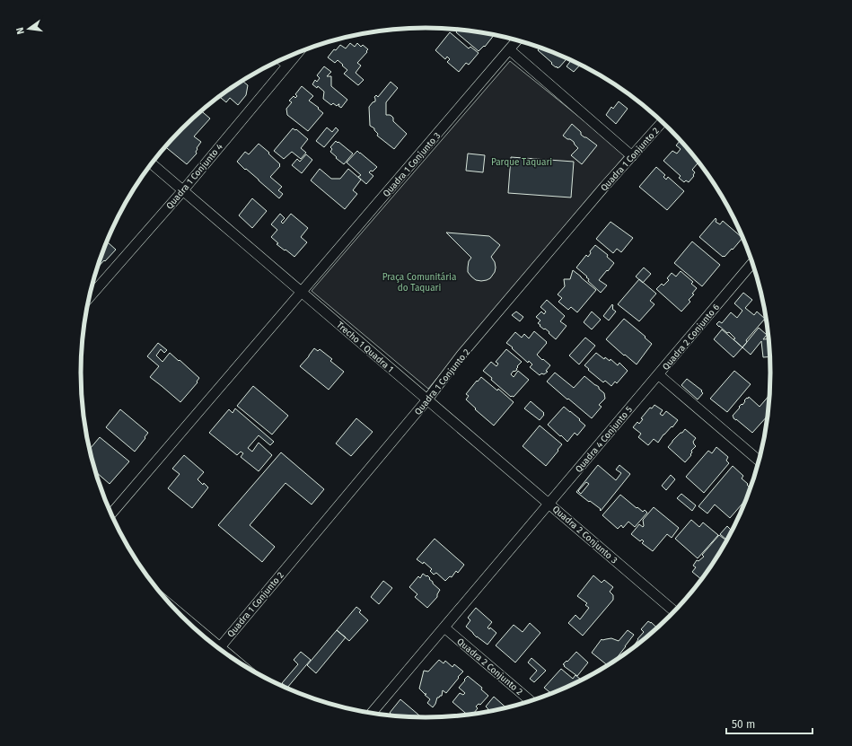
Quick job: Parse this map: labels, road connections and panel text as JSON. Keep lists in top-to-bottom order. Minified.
{"streets":{"street":["Quadra 1 Conjunto 2","Quadra 1 Conjunto 3","Quadra 1 Conjunto 4","Quadra 2 Conjunto 6","Trecho 1 Quadra 1","Quadra 4 Conjunto 5","Quadra 2 Conjunto 3","Quadra 2 Conjunto 2"]},"crossings":[["Quadra 1 Conjunto 2","Trecho 1 Quadra 1"],["Quadra 1 Conjunto 3","Trecho 1 Quadra 1"],["Quadra 1 Conjunto 4","Trecho 1 Quadra 1"],["Quadra 2 Conjunto 6","Quadra 4 Conjunto 5"],["Trecho 1 Quadra 1","Quadra 4 Conjunto 5"],["Trecho 1 Quadra 1","Quadra 2 Conjunto 3"],["Quadra 4 Conjunto 5","Quadra 2 Conjunto 3"],["Quadra 2 Conjunto 3","Quadra 2 Conjunto 2"]],"parks":["Parque Taquari","Praça Comunitária do Taquari"],"scale_bar":"50 m","north":"left"}
